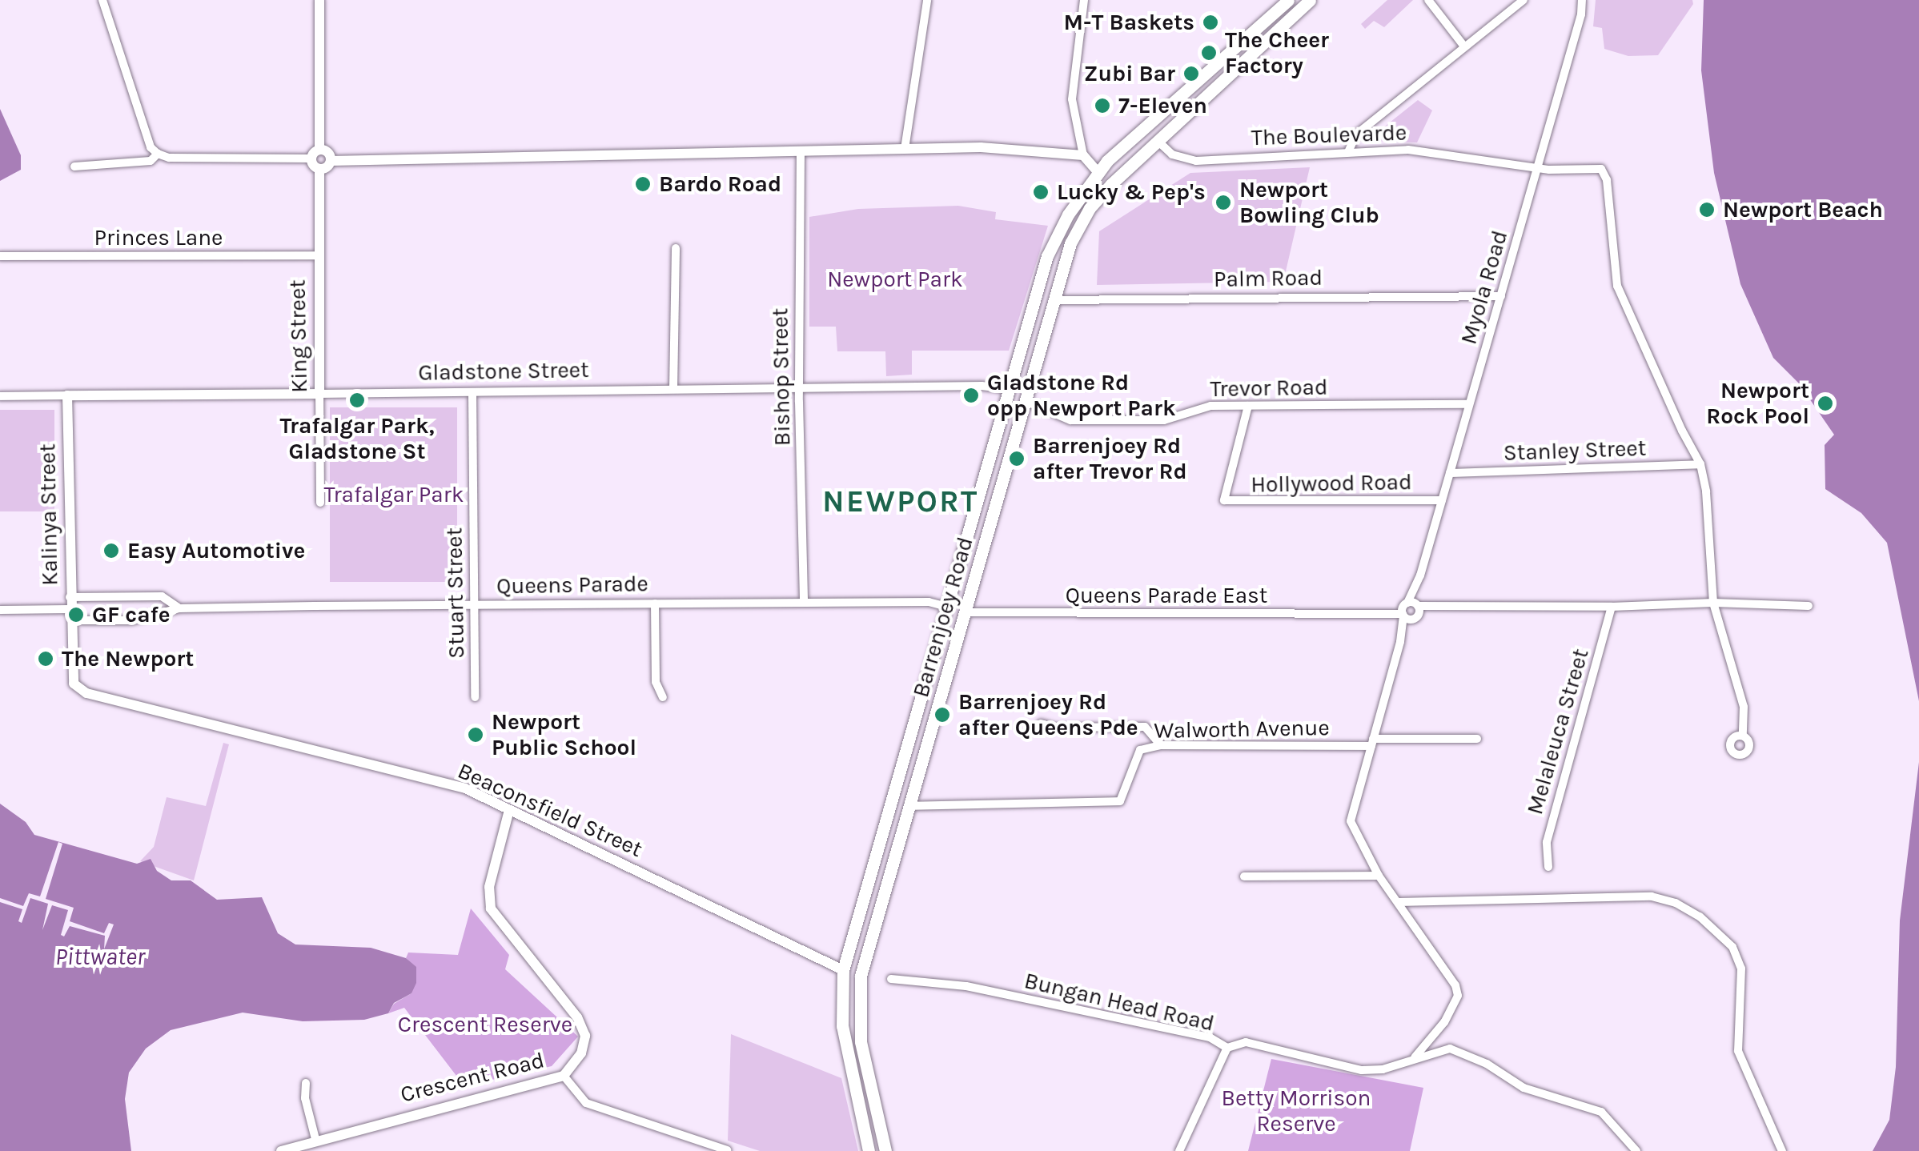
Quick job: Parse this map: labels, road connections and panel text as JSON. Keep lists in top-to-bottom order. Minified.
{"streets":{"main road":["Palm Road","Queens Parade","Barrenjoey Road","Beaconsfield Street"],"street":["The Boulevarde","Princes Lane","Myola Road","King Street","Gladstone Street","Bishop Street","Trevor Road","Stanley Street","Hollywood Road","Kalinya Street","Stuart Street","Queens Parade East","Walworth Avenue","Melaleuca Street","Bungan Head Road","Crescent Road"]},"crossings":[["The Boulevarde","Myola Road"],["The Boulevarde","Stanley Street"],["The Boulevarde","Barrenjoey Road"],["Princes Lane","King Street"],["Palm Road","Myola Road"],["Palm Road","Barrenjoey Road"],["Myola Road","Trevor Road"],["Myola Road","Stanley Street"],["Myola Road","Hollywood Road"],["Myola Road","Queens Parade East"],["Myola Road","Walworth Avenue"],["Myola Road","Bungan Head Road"],["King Street","Gladstone Street"],["Gladstone Street","Bishop Street"],["Gladstone Street","Kalinya Street"],["Gladstone Street","Stuart Street"],["Gladstone Street","Barrenjoey Road"],["Bishop Street","Queens Parade"],["Trevor Road","Hollywood Road"],["Trevor Road","Barrenjoey Road"],["Kalinya Street","Queens Parade"],["Kalinya Street","Beaconsfield Street"],["Queens Parade","Stuart Street"],["Queens Parade","Queens Parade East"],["Queens Parade","Barrenjoey Road"],["Queens Parade East","Barrenjoey Road"],["Queens Parade East","Melaleuca Street"],["Barrenjoey Road","Walworth Avenue"],["Barrenjoey Road","Beaconsfield Street"],["Beaconsfield Street","Crescent Road"]],"districts":["NEWPORT"],"water":["Pittwater"],"parks":["Newport Park","Trafalgar Park","Crescent Reserve","Betty Morrison Reserve"],"places":["M-T Baskets","The Cheer Factory","Zubi Bar","7-Eleven","Bardo Road","Lucky & Pep's","Newport Bowling Club","Newport Beach","Gladstone Rd opp Newport Park","Trafalgar Park, Gladstone St","Newport Rock Pool","Barrenjoey Rd after Trevor Rd","Easy Automotive","GF cafe","The Newport","Barrenjoey Rd after Queens Pde","Newport Public School"]}
